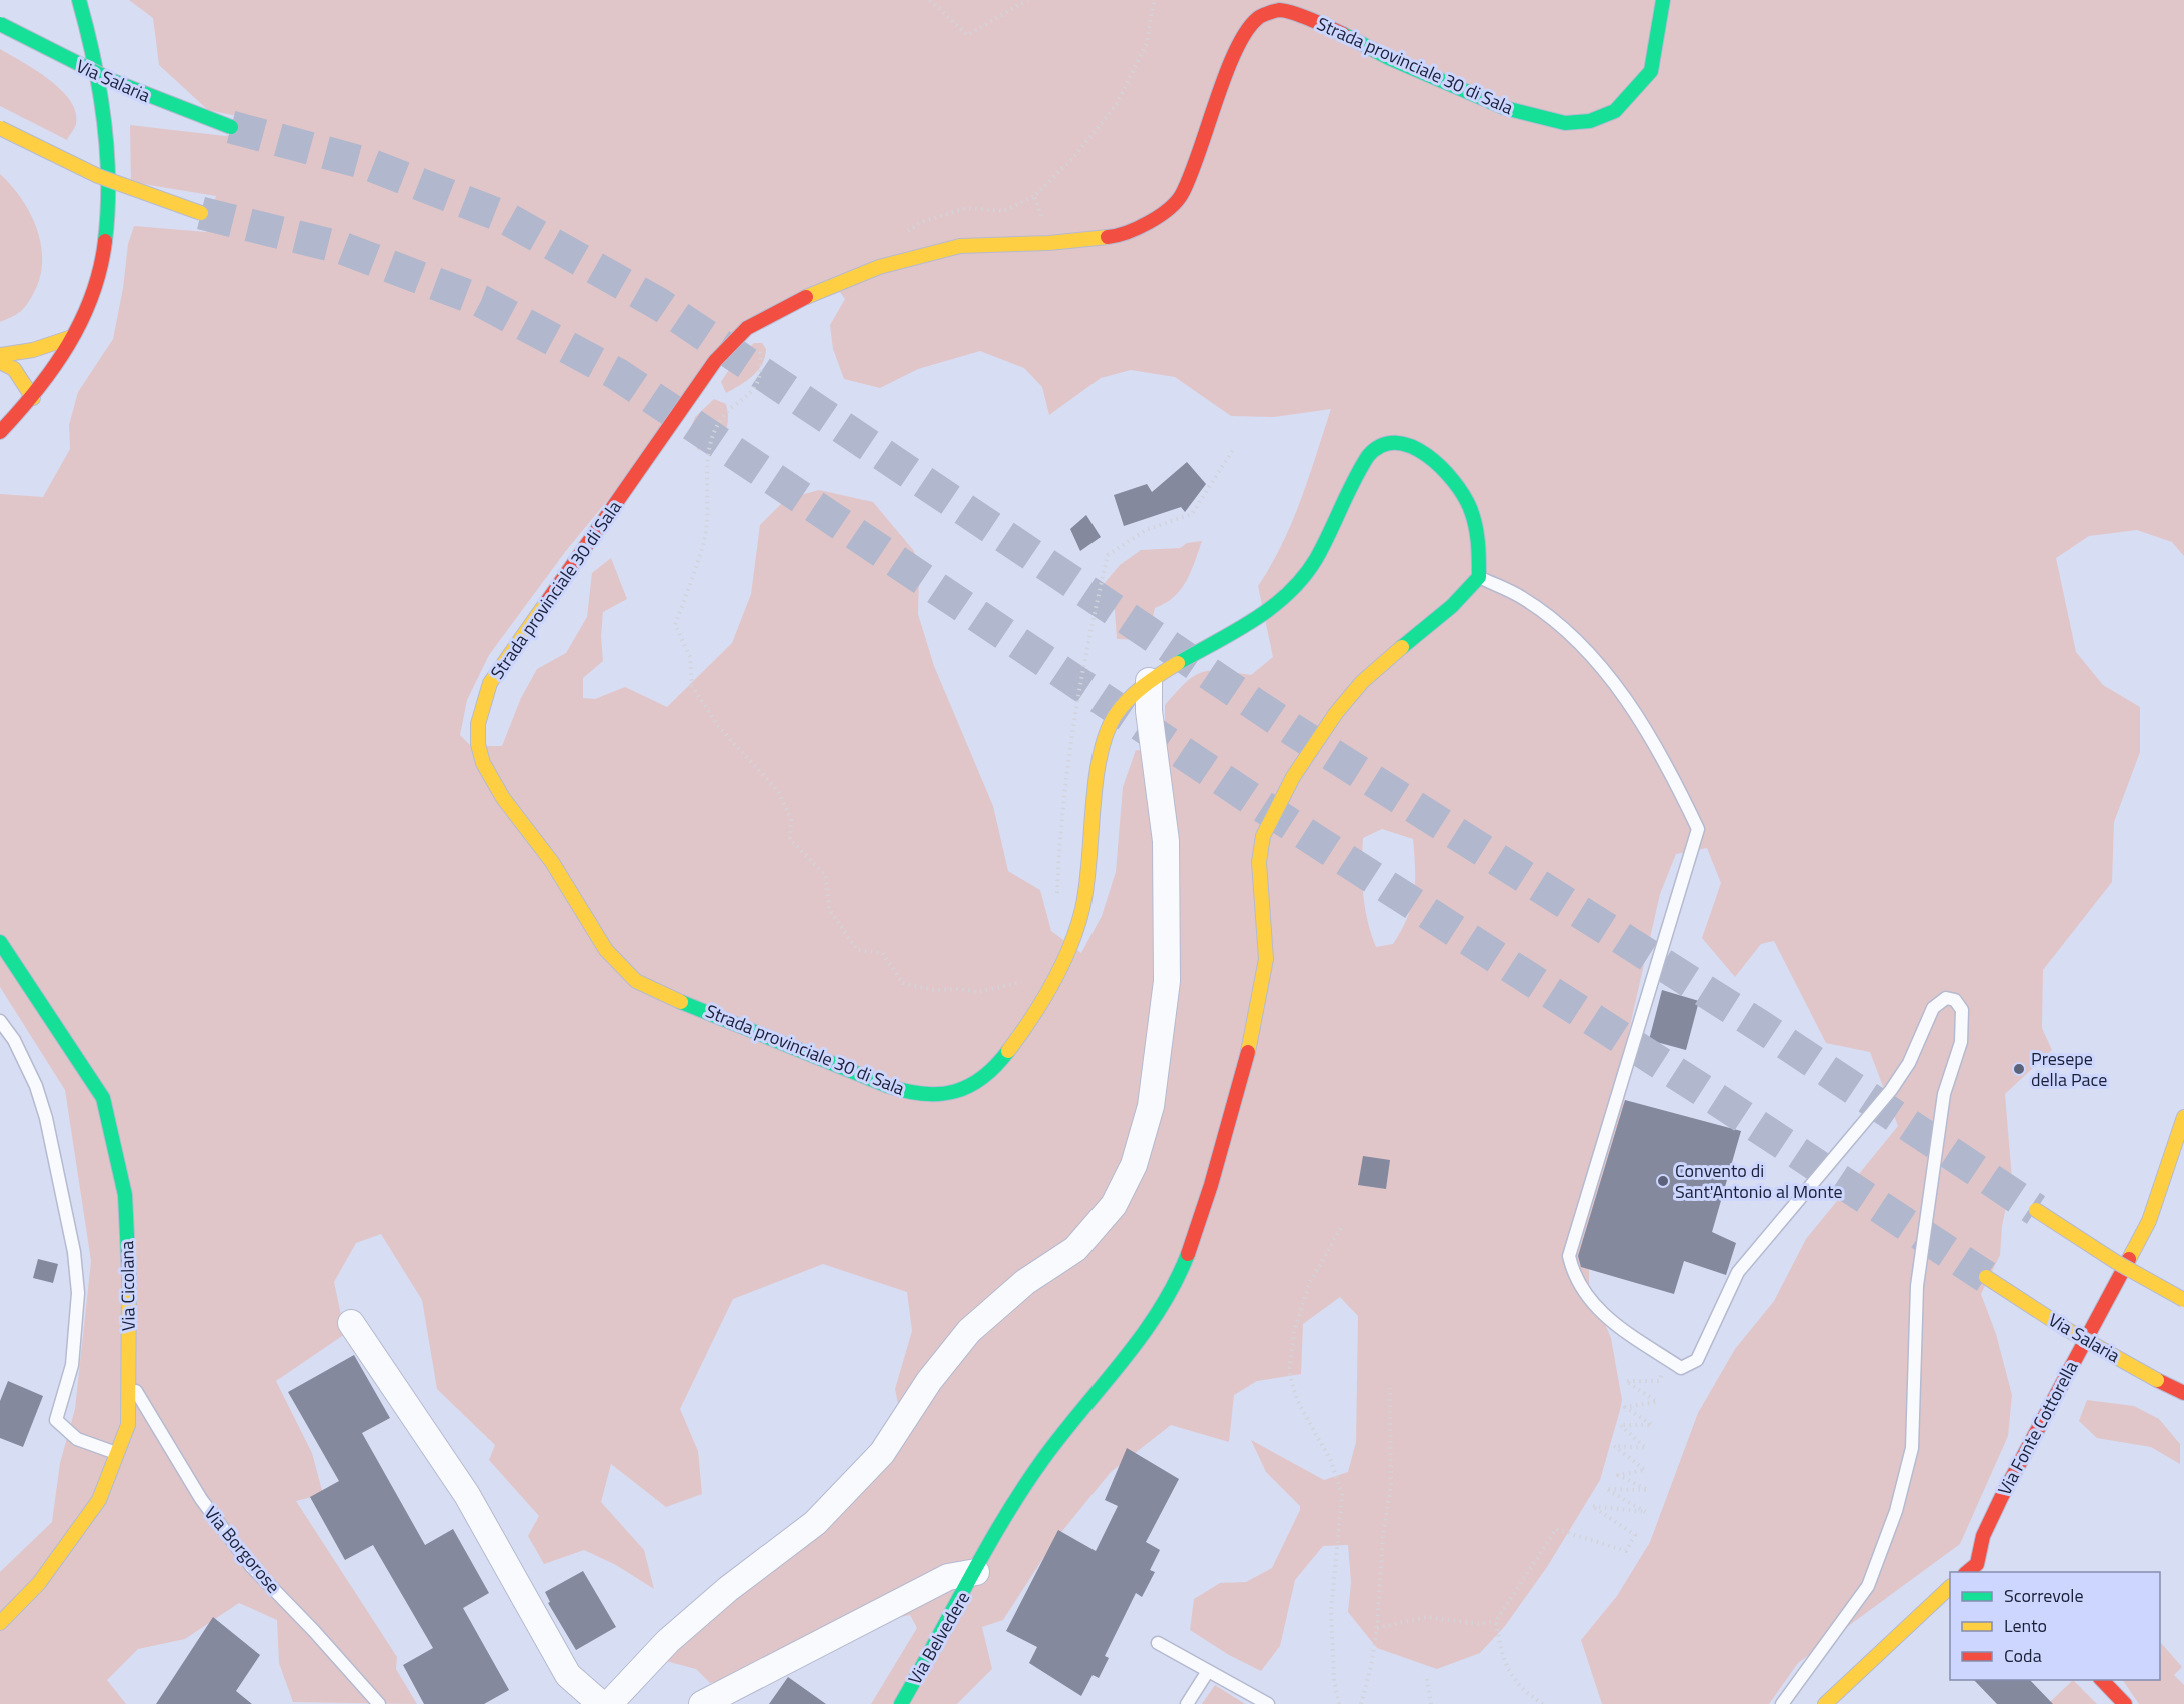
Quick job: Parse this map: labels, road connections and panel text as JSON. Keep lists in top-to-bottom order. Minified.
{"streets":{"main road":["Strada provinciale 30 di Sala","Via Salaria","Via Cicolana","Via Fonte Cottorella","Via Belvedere"],"lane":["Via Borgorose"]},"crossings":[["Via Cicolana","Via Borgorose"]],"places":["Presepe della Pace","Convento di Sant'Antonio al Monte"],"legend":["Scorrevole","Lento","Coda"]}
